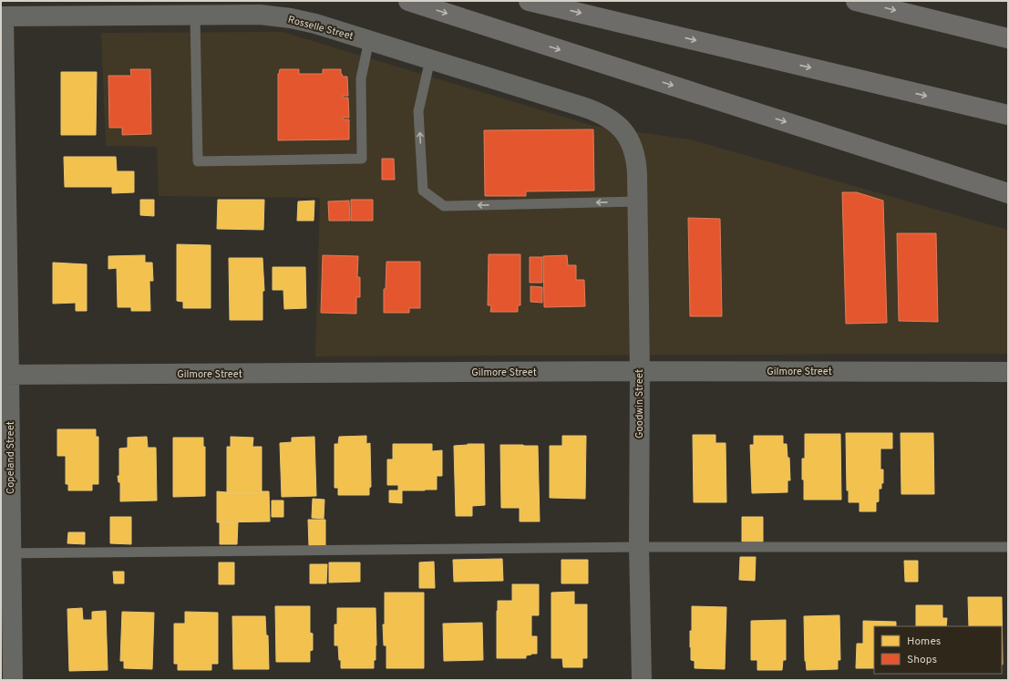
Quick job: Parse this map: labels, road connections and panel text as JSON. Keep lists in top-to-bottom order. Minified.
{"streets":{"street":["Rosselle Street","Gilmore Street","Goodwin Street","Copeland Street"]},"crossings":[["Rosselle Street","Goodwin Street"],["Rosselle Street","Copeland Street"],["Gilmore Street","Goodwin Street"],["Gilmore Street","Copeland Street"]],"legend":["Homes","Shops"]}
